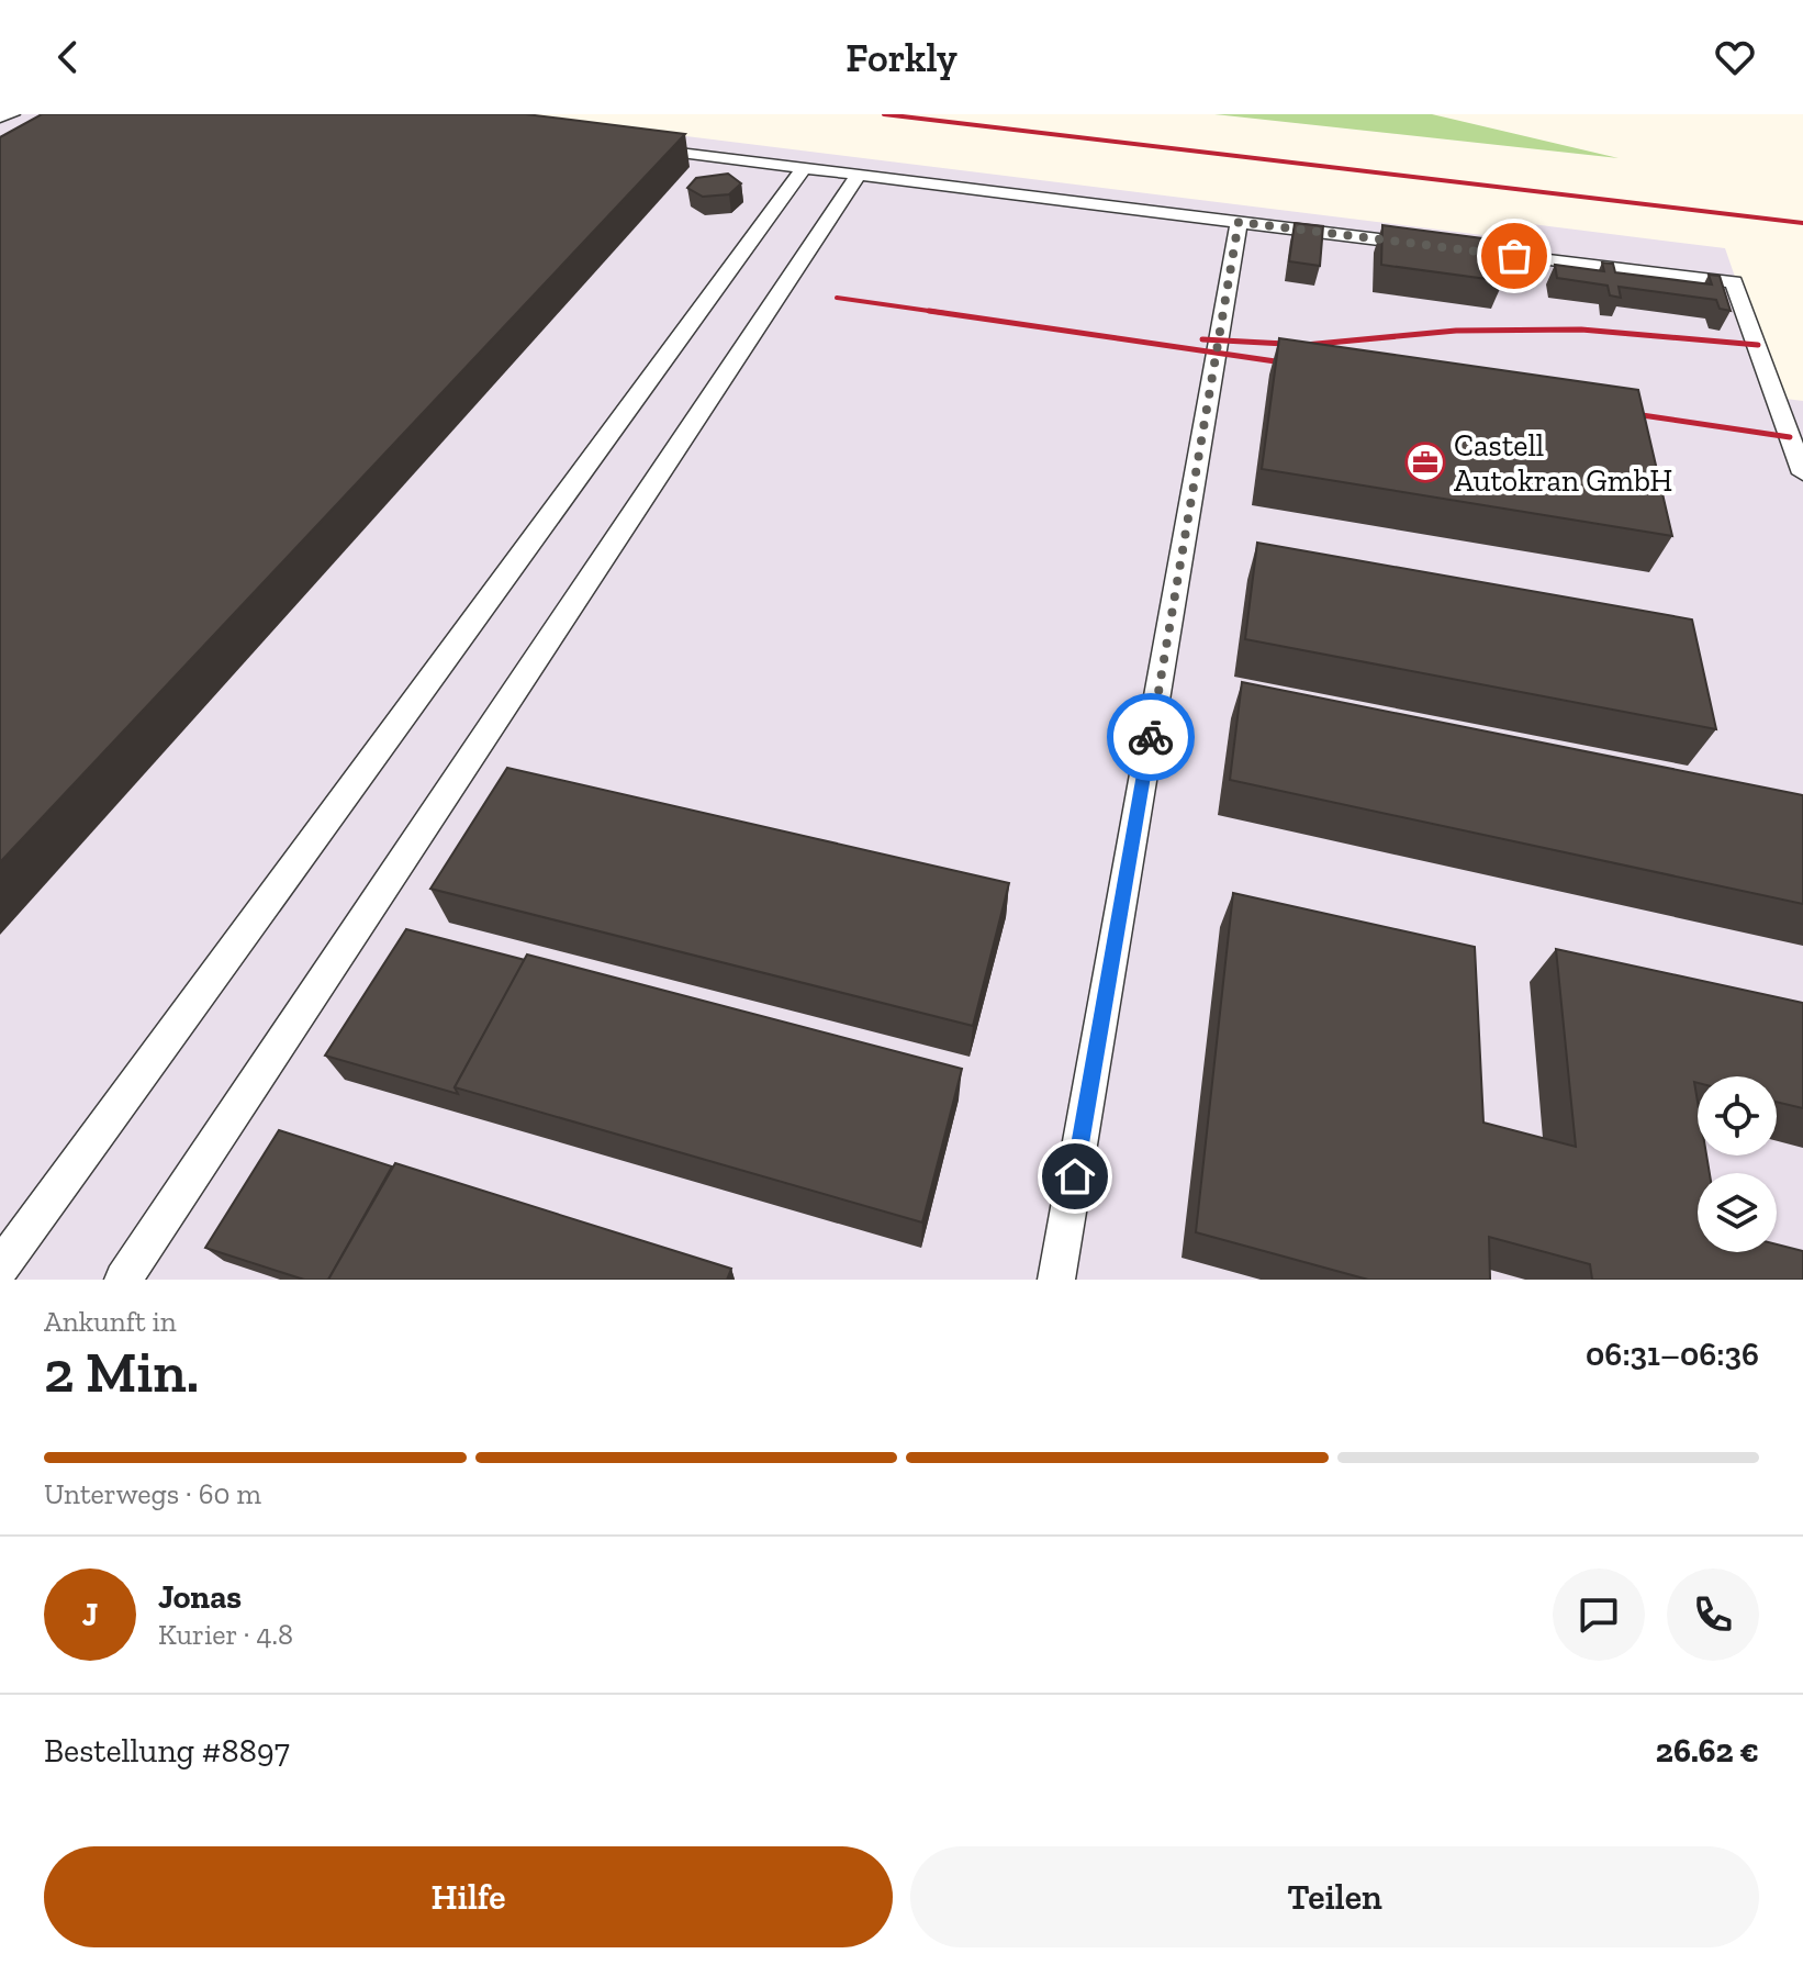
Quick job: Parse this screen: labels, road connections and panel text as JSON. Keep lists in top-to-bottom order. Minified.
{"places":{"office":["Castell Autokran GmbH"]},"page":{"header":"Forkly","heading":["2 Min.","Ankunft in","06:31–06:36"],"panel":["Jonas","Kurier · 4.8","Bestellung #8897","26.62 €"],"bar":"Unterwegs · 60 m","round":"J","buttons":["Hilfe","Teilen"]}}
